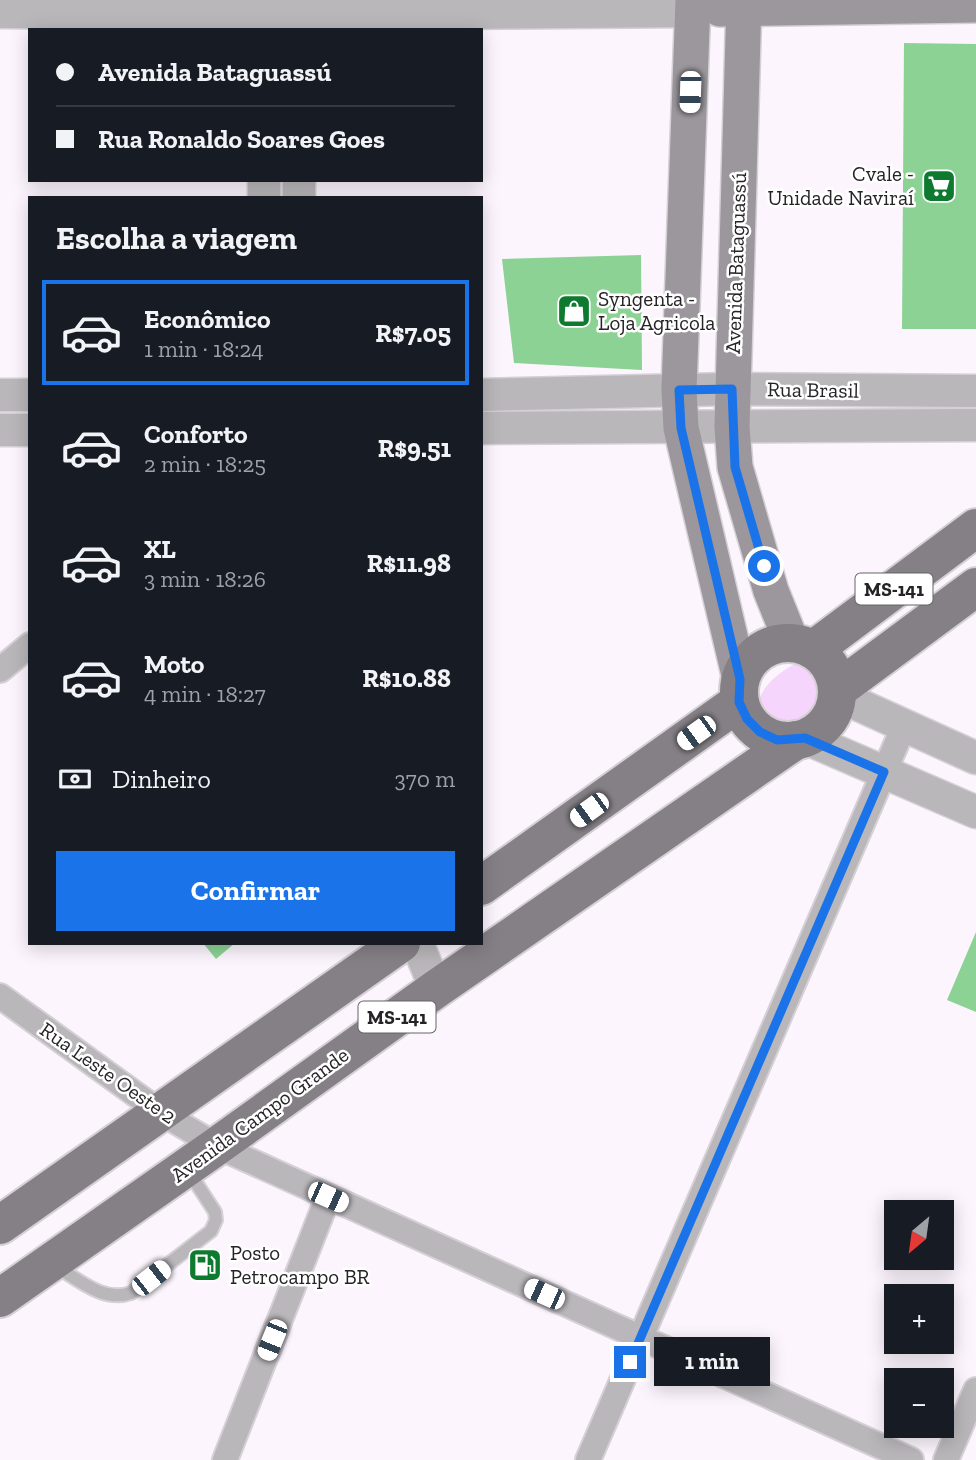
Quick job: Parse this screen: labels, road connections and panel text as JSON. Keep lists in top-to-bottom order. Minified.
{"streets":{"main road":["Avenida Bataguassú","MS-141","Avenida Campo Grande"],"street":["Rua Brasil","Rua Leste Oeste 2"]},"crossings":[["Avenida Bataguassú","Rua Brasil"],["Avenida Bataguassú","MS-141"],["Avenida Bataguassú","Avenida Campo Grande"],["MS-141","Rua Leste Oeste 2"],["MS-141","Avenida Campo Grande"],["Rua Leste Oeste 2","Avenida Campo Grande"]],"places":{"supermarket":["Cvale - Unidade Naviraí"],"shop":["Syngenta - Loja Agricola"],"fuel station":["Posto Petrocampo BR"]},"north":"bottom left","page":{"banner":["Avenida Bataguassú","Rua Ronaldo Soares Goes"],"heading":"Escolha a viagem","list":[{"name":"Econômico","note":"1 min · 18:24","value":"R$7.05"},{"name":"Conforto","note":"2 min · 18:25","value":"R$9.51"},{"name":"XL","note":"3 min · 18:26","value":"R$11.98"},{"name":"Moto","note":"4 min · 18:27","value":"R$10.88"}],"pay":["Dinheiro","370 m"],"buttons":"Confirmar","map_buttons":["+","−"],"bubble":"1 min"}}
